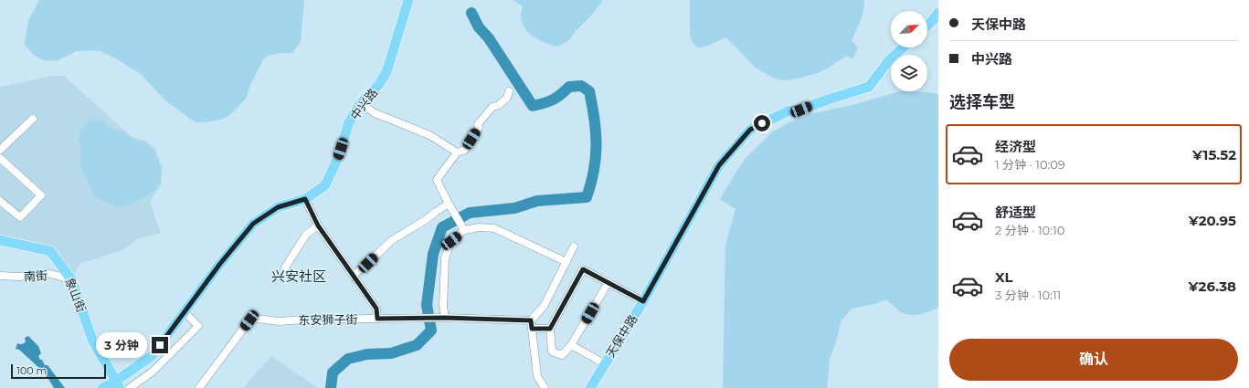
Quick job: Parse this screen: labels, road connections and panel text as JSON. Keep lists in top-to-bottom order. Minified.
{"streets":{"main road":["中兴路","象山街","天保中路"],"street":["南街","东安狮子街"]},"crossings":[["中兴路","象山街"],["南街","象山街"]],"districts":["兴安社区"],"scale_bar":"100 m","north":"top right","page":{"banner":["天保中路","中兴路"],"heading":"选择车型","list":[{"name":"经济型","note":"1 分钟 · 10:09","value":"¥15.52"},{"name":"舒适型","note":"2 分钟 · 10:10","value":"¥20.95"},{"name":"XL","note":"3 分钟 · 10:11","value":"¥26.38"}],"buttons":"确认","bubble":"3 分钟","scale":"100 m"}}
